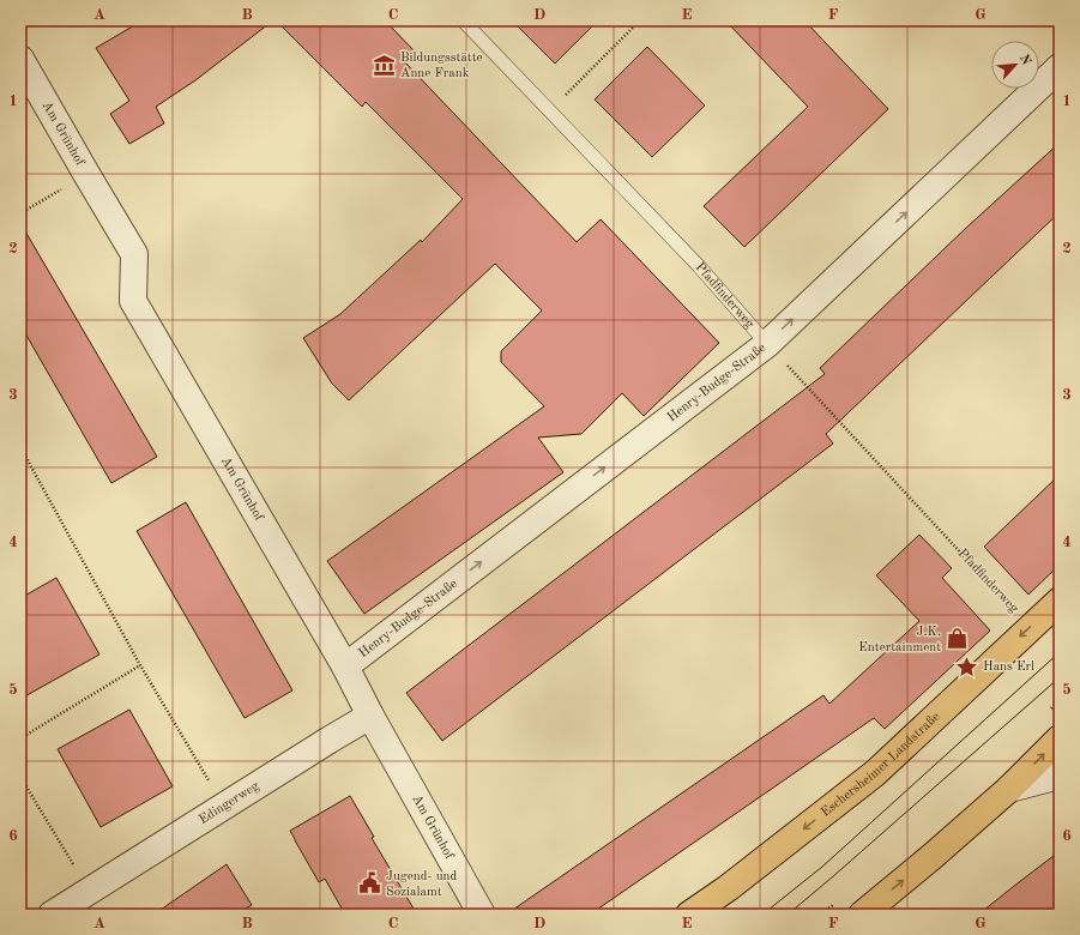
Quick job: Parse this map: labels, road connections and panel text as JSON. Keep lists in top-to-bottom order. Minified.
{"streets":{"main road":["Eschersheimer Landstraße"],"street":["Am Grünhof","Henry-Budge-Straße","Edingerweg"],"lane":["Pfadfinderweg"]},"crossings":[["Am Grünhof","Henry-Budge-Straße"],["Am Grünhof","Edingerweg"],["Pfadfinderweg","Henry-Budge-Straße"]],"one_way":["Henry-Budge-Straße"],"places":{"museum":["Bildungsstätte Anne Frank"],"shop":["J.K. Entertainment"],"place":["Hans Erl"],"public building":["Jugend- und Sozialamt"]},"north":"top right","grid":{"columns":["A","B","C","D","E","F","G"],"rows":["1","2","3","4","5","6"]}}
